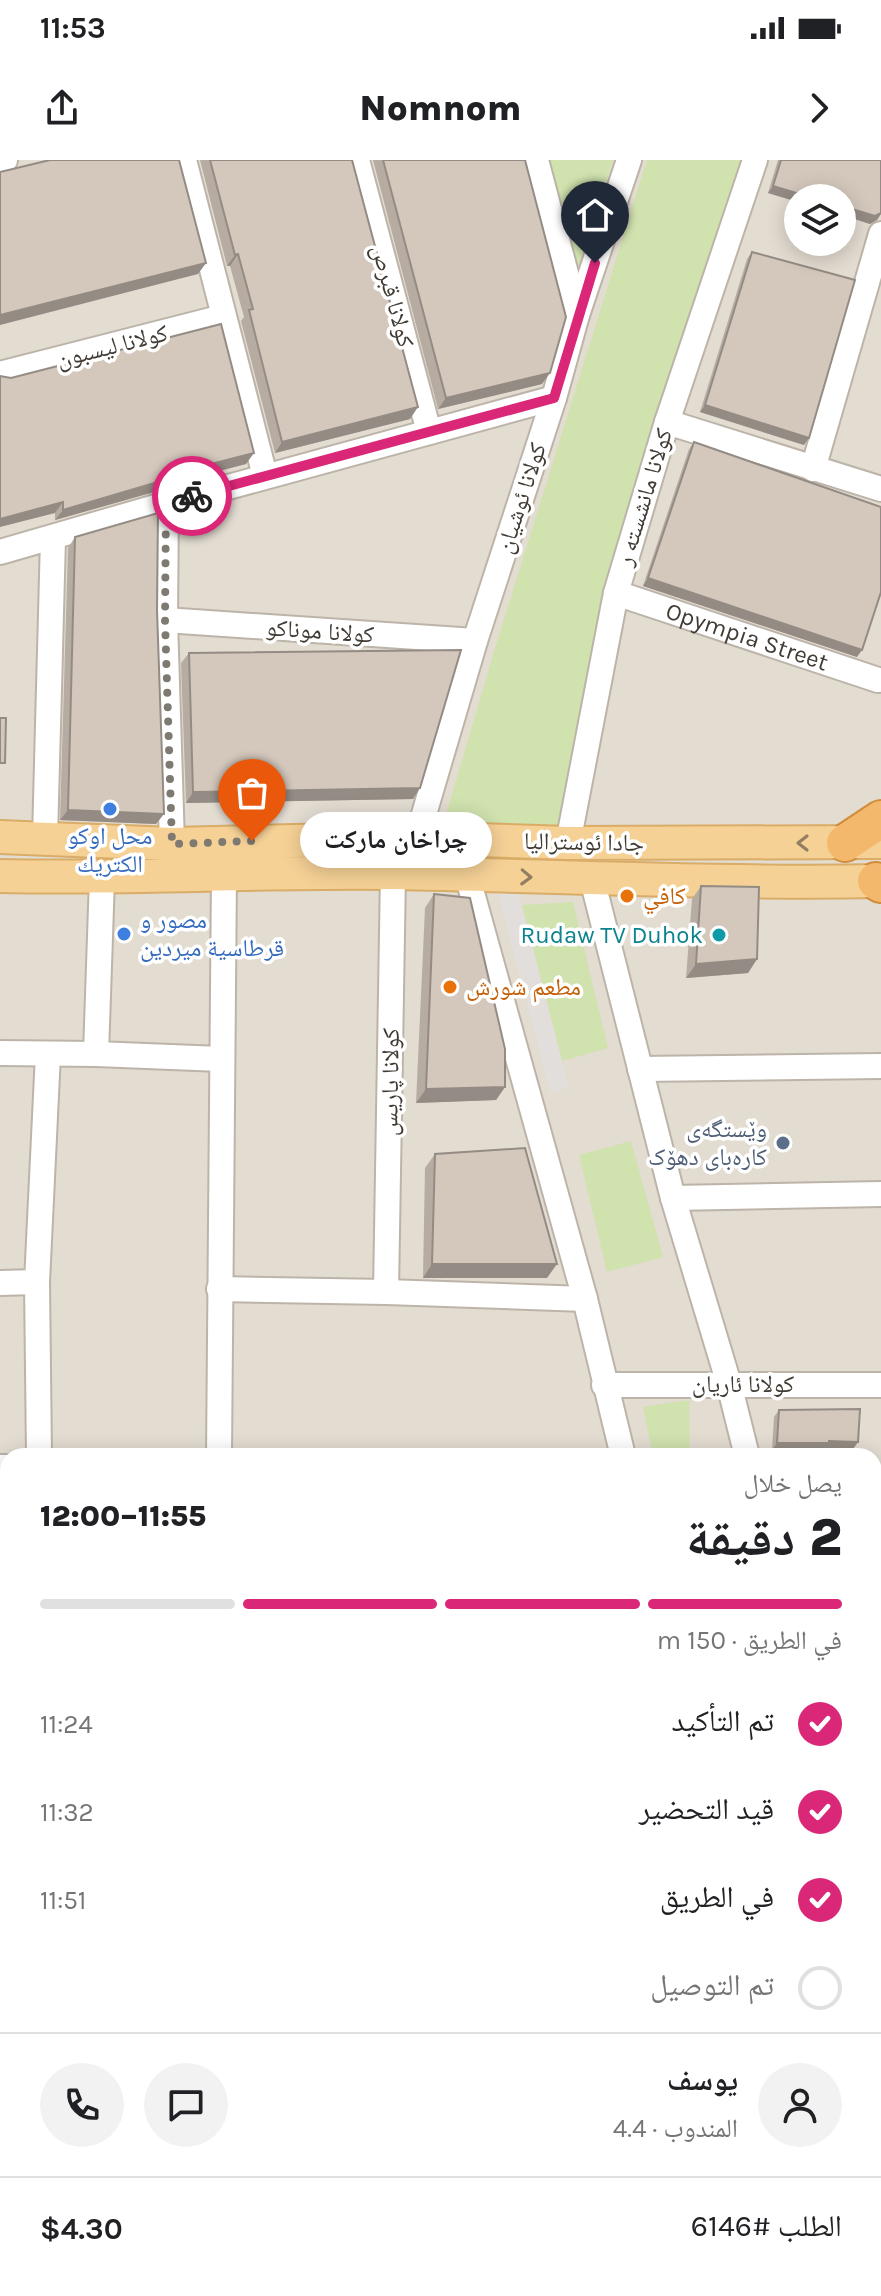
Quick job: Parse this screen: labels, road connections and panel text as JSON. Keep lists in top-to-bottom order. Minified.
{"streets":{"main road":["جادا ئوسترالیا"],"street":["كولانا قبرص","كولانا ليسبون","كولانا مانشسته ر","كولانا ئوشيان","كولانا موناكو","Opympia Street","كولانا پاریس","كولانا ئاريان"]},"crossings":[["كولانا مانشسته ر","Opympia Street"],["كولانا مانشسته ر","جادا ئوسترالیا"],["كولانا ئوشيان","كولانا موناكو"],["كولانا ئوشيان","جادا ئوسترالیا"],["جادا ئوسترالیا","كولانا پاریس"]],"places":["محل اوكو الكتريك","چراخان ماركت","كافي","مصور و قرطاسية ميردين","Rudaw TV Duhok","مطعم شورش","وێستگەی کارەبای دهۆک"],"page":{"status":"11:53","header":"Nomnom","bubble":"چراخان ماركت","heading":["2 دقيقة","يصل خلال","11:55–12:00"],"panel":["يوسف","المندوب · 4.4","الطلب #6146","$4.30"],"bar":"في الطريق · 150 m","list":[["تم التأكيد","11:24"],["قيد التحضير","11:32"],["في الطريق","11:51"],"تم التوصيل"]}}
